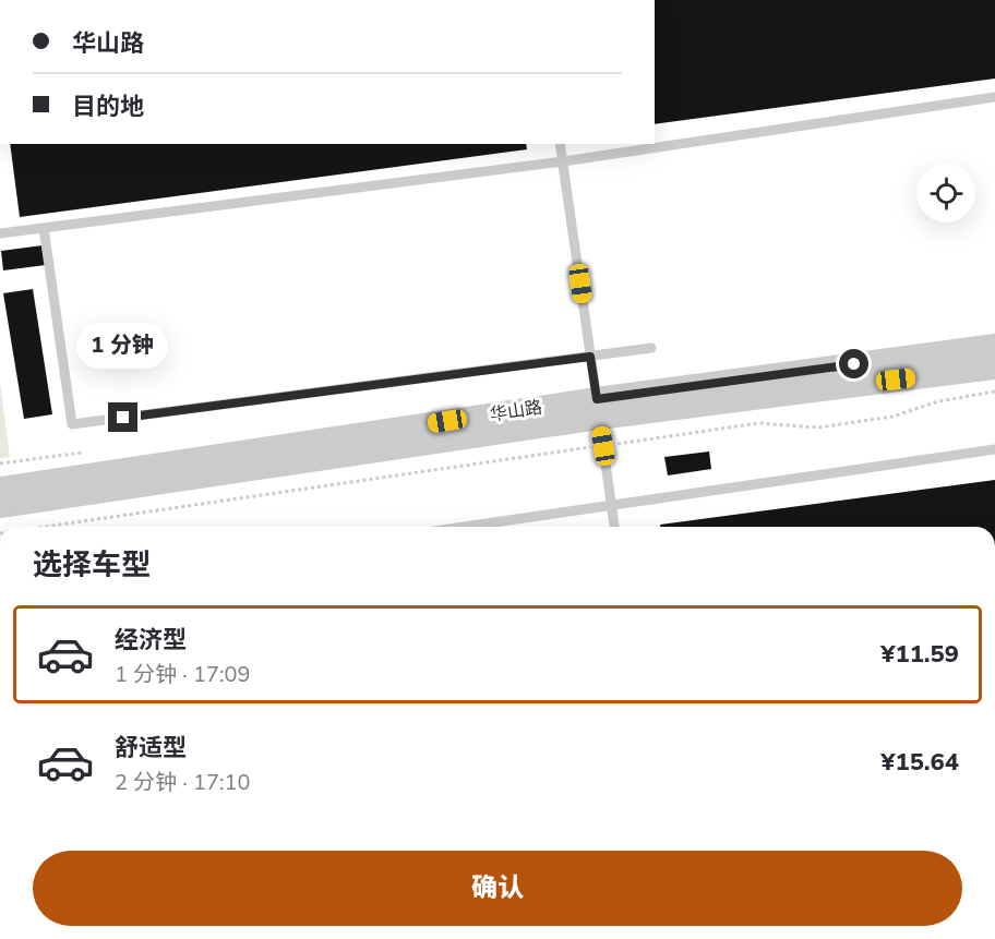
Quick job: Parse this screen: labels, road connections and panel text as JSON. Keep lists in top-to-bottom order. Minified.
{"streets":{"street":["华山路"]},"page":{"banner":["华山路","目的地"],"bubble":"1 分钟","heading":"选择车型","list":[{"name":"经济型","note":"1 分钟 · 17:09","value":"¥11.59"},{"name":"舒适型","note":"2 分钟 · 17:10","value":"¥15.64"}],"buttons":"确认"}}
